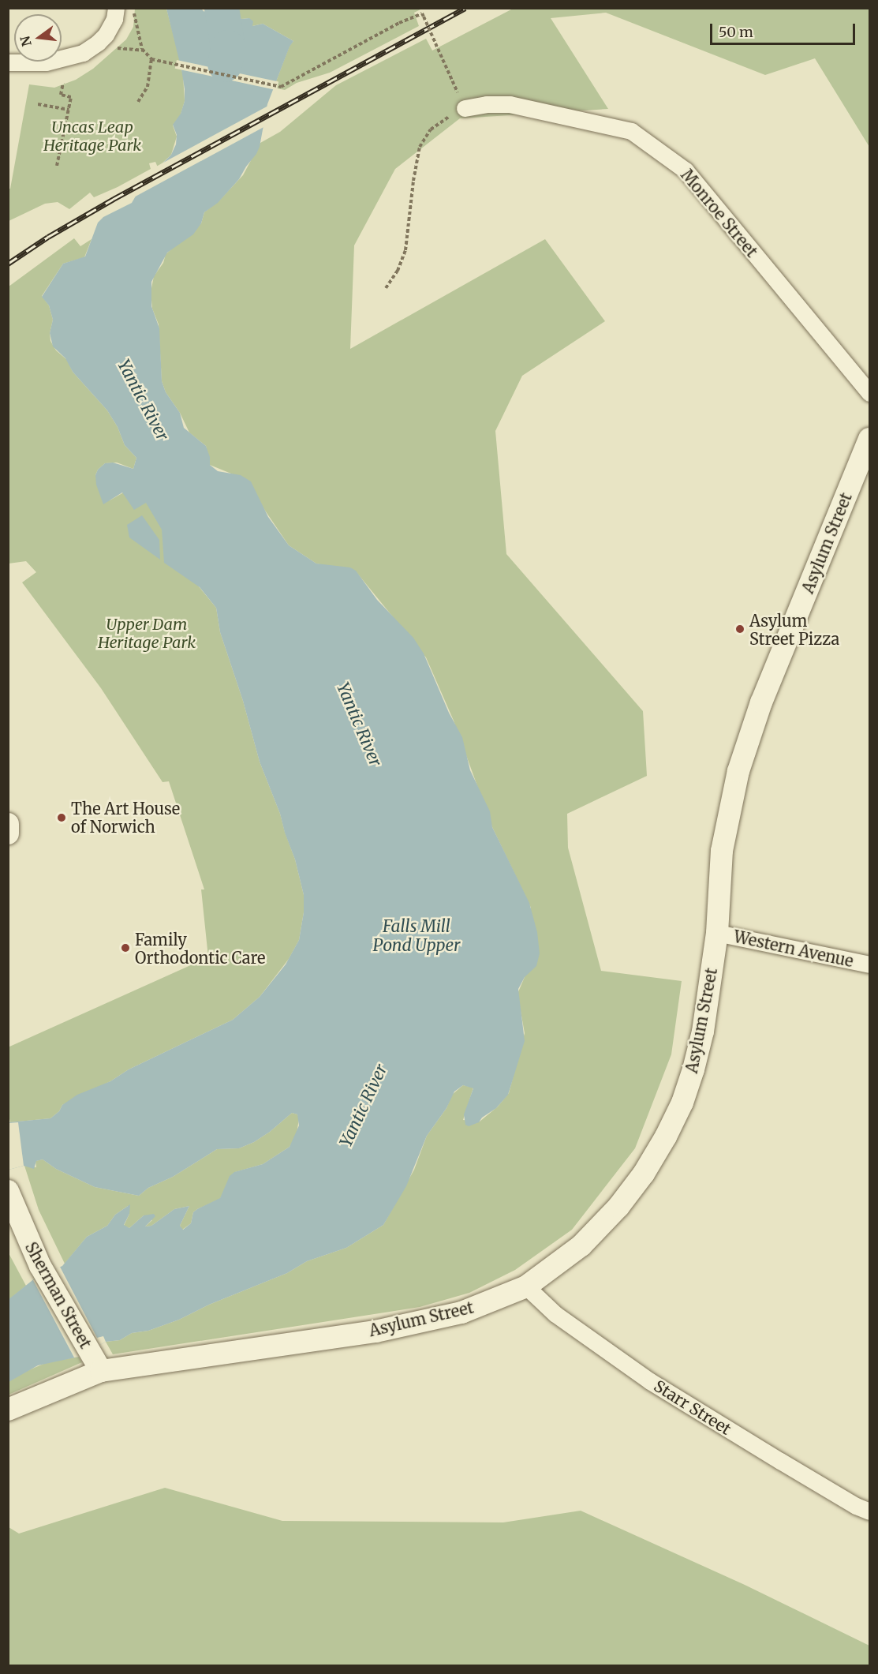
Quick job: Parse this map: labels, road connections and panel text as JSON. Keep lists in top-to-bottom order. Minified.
{"streets":{"street":["Monroe Street","Asylum Street","Western Avenue","Sherman Street","Starr Street"]},"crossings":[["Asylum Street","Western Avenue"],["Asylum Street","Sherman Street"],["Asylum Street","Starr Street"]],"water":["Yantic River","Falls Mill Pond Upper"],"parks":["Uncas Leap Heritage Park","Upper Dam Heritage Park"],"places":["Asylum Street Pizza","The Art House of Norwich","Family Orthodontic Care"],"scale_bar":"50 m","north":"left"}
